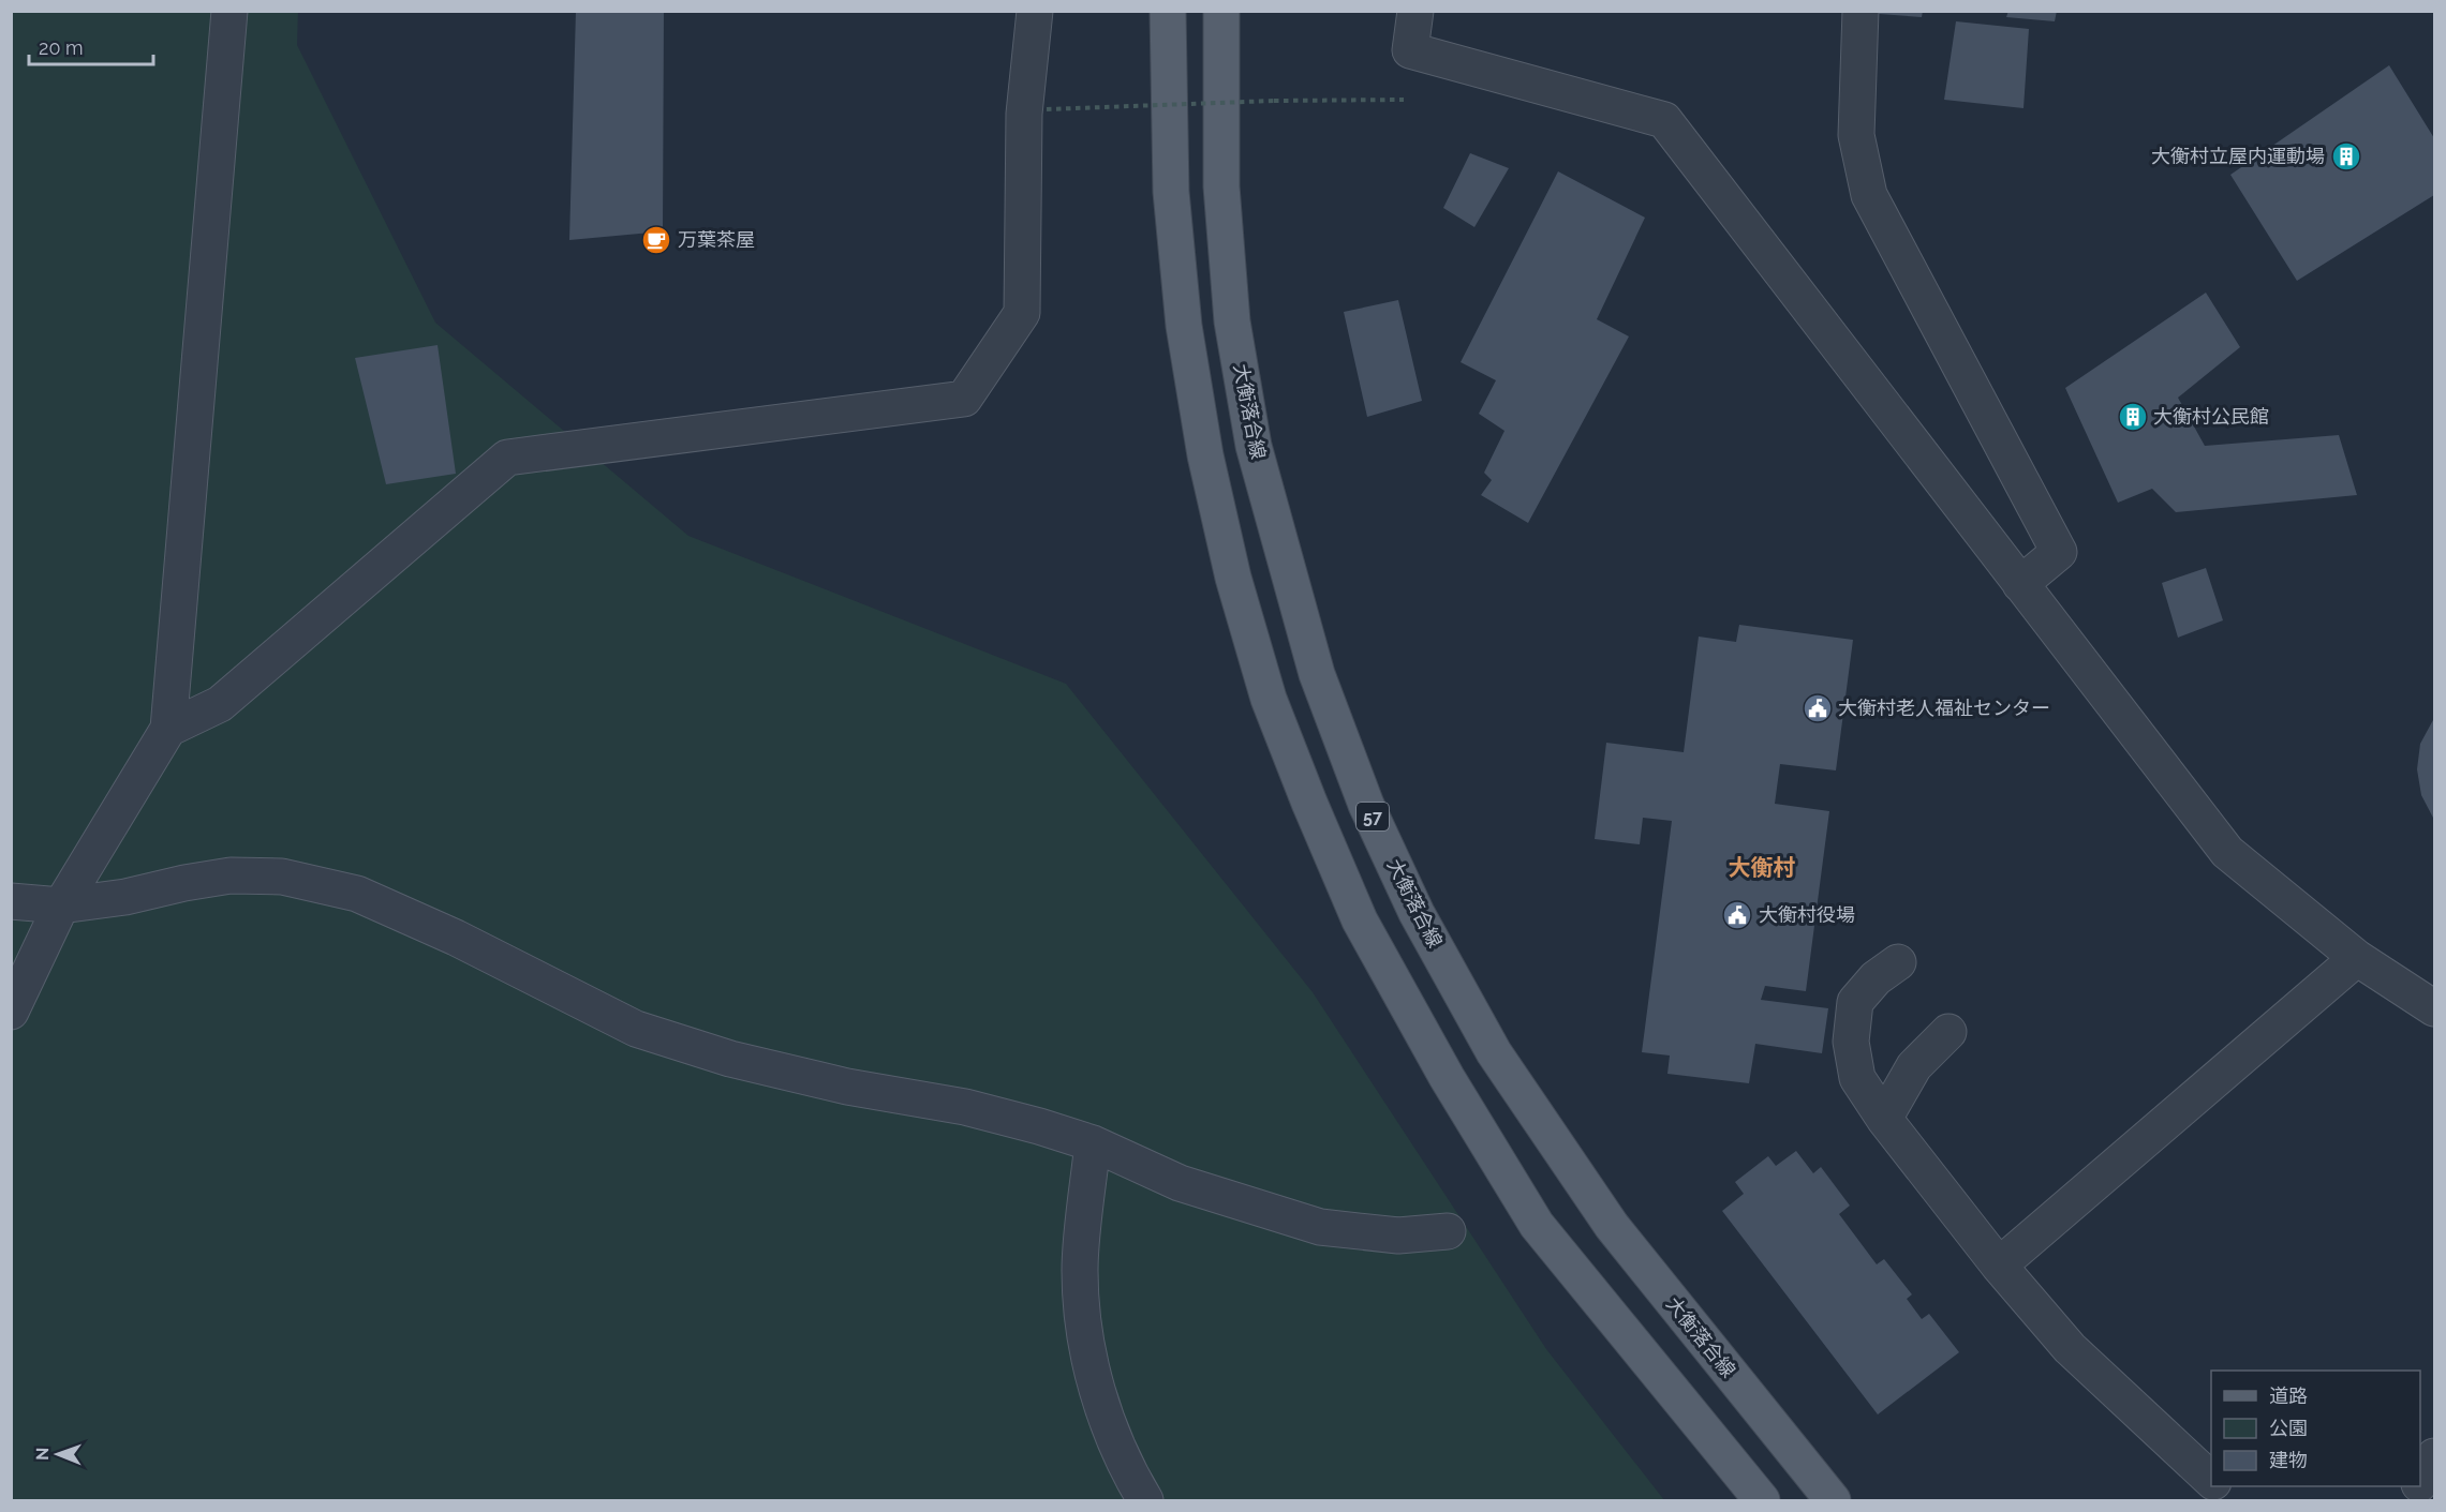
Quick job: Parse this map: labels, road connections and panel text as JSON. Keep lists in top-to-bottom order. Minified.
{"streets":{"main road":["大衡落合線","57"]},"districts":["大衡村"],"places":{"building":["大衡村立屋内運動場","大衡村公民館"],"cafe":["万葉茶屋"],"public building":["大衡村老人福祉センター","大衡村役場"]},"legend":["道路","公園","建物"],"scale_bar":"20 m","north":"left"}
